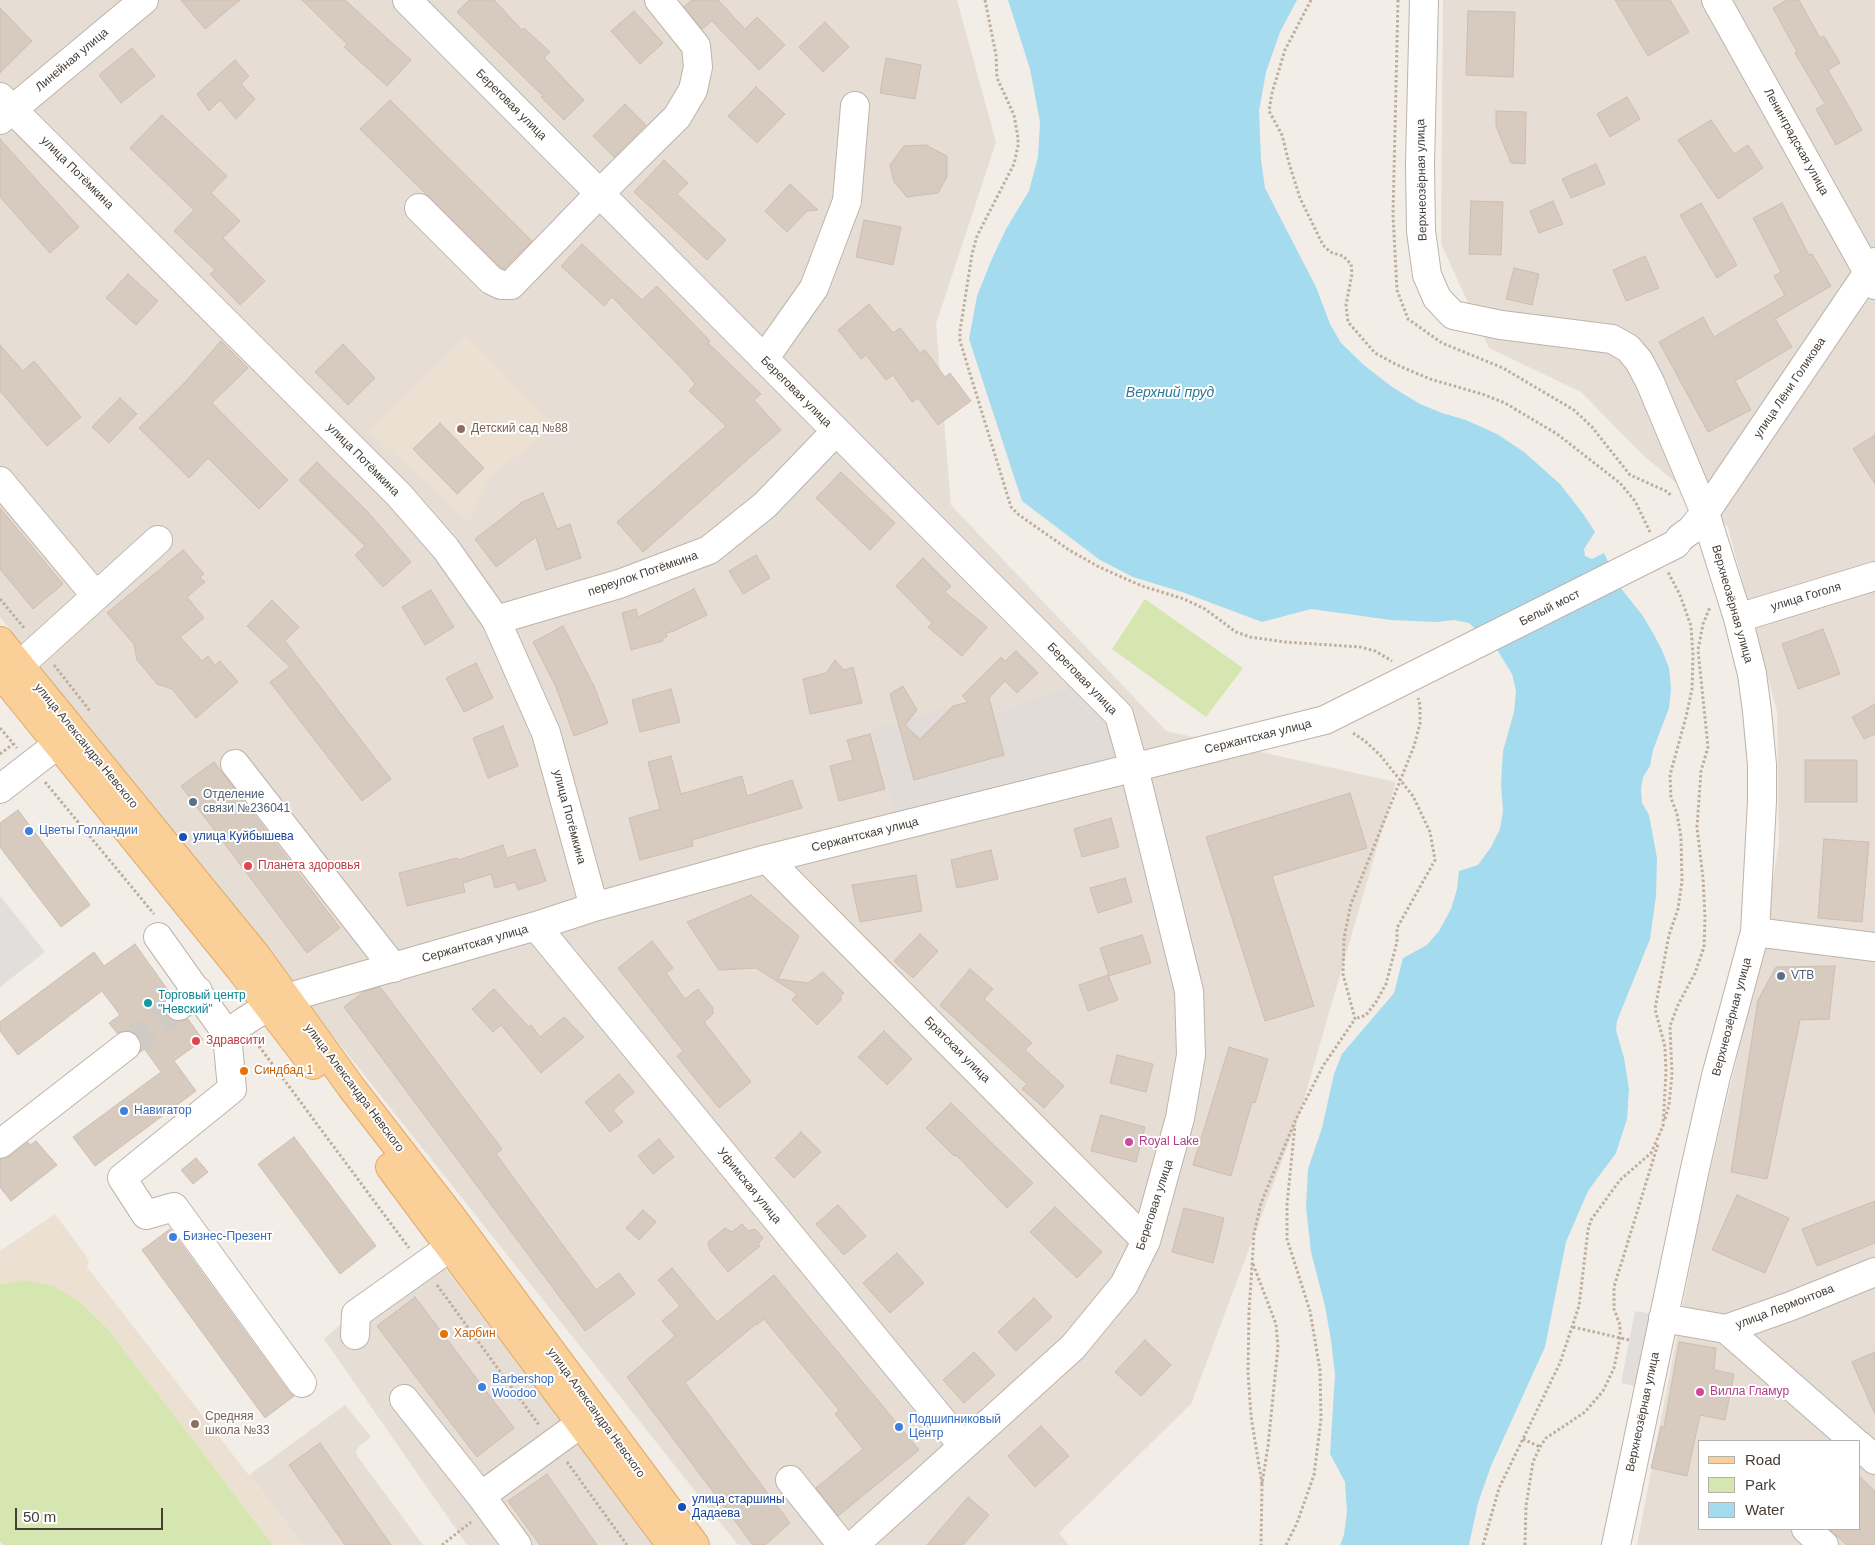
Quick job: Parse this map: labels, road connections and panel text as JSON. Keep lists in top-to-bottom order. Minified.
{"streets":{"main road":["улица Александра Невского"],"street":["Линейная улица","Береговая улица","Ленинградская улица","улица Потёмкина","Верхнеозёрная улица","улица Лёни Голикова","переулок Потёмкина","улица Гоголя","Белый мост","Сержантская улица","Братская улица","Уфимская улица","улица Лермонтова"]},"crossings":[["Линейная улица","улица Потёмкина"],["Береговая улица","переулок Потёмкина"],["Береговая улица","Сержантская улица"],["Береговая улица","Братская улица"],["Береговая улица","Уфимская улица"],["Ленинградская улица","улица Лёни Голикова"],["улица Потёмкина","переулок Потёмкина"],["улица Потёмкина","Сержантская улица"],["Верхнеозёрная улица","улица Лёни Голикова"],["Верхнеозёрная улица","улица Гоголя"],["Верхнеозёрная улица","улица Лермонтова"],["улица Лёни Голикова","Белый мост"],["Белый мост","Сержантская улица"],["Сержантская улица","улица Александра Невского"],["Сержантская улица","Братская улица"],["Сержантская улица","Уфимская улица"]],"water":["Верхний пруд"],"places":["Детский сад №88","Отделение связи №236041","Цветы Голландии","улица Куйбышева","Планета здоровья","VTB","Торговый центр \"Невский\"","Здравсити","Синдбад 1","Навигатор","Royal Lake","Бизнес-Презент","Харбин","Barbershop Woodoo","Вилла Гламур","Средняя школа №33","Подшипниковый Центр","улица старшины Дадаева"],"legend":["Road","Park","Water"],"scale_bar":"50 m"}
